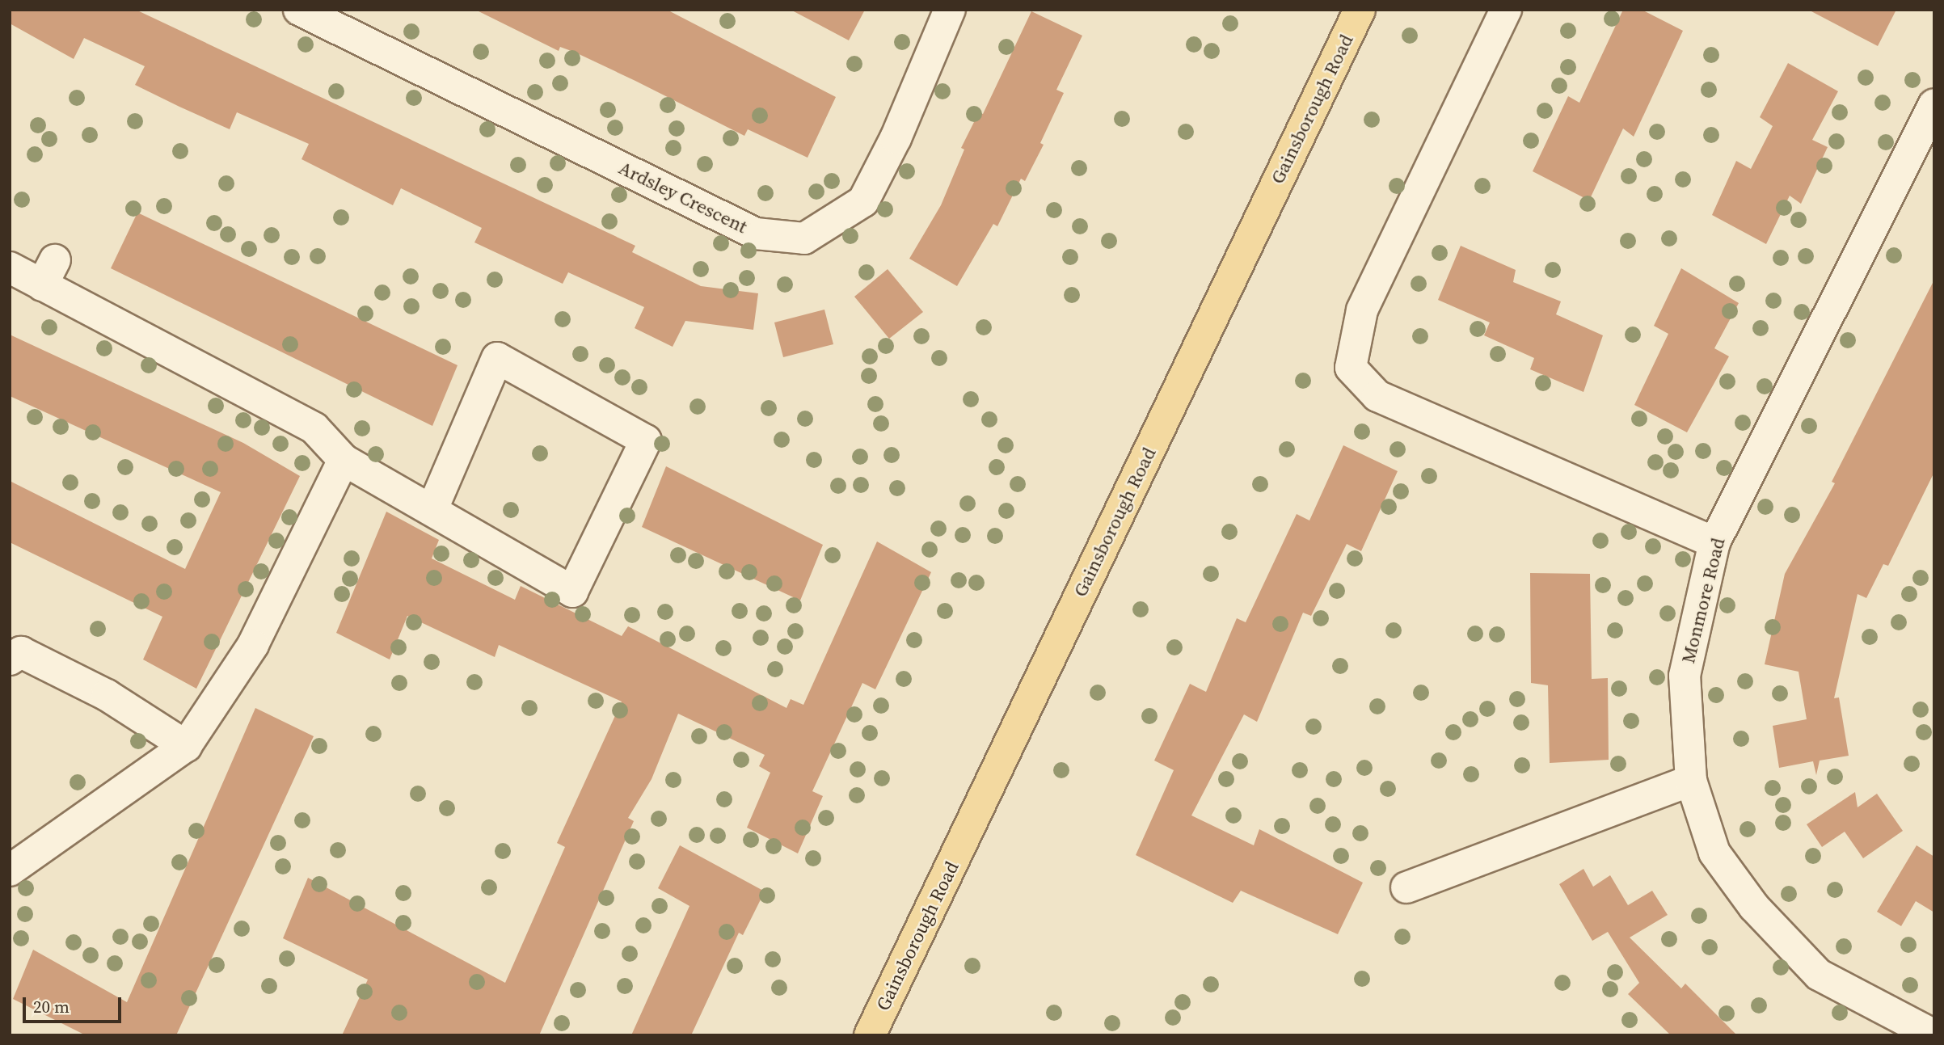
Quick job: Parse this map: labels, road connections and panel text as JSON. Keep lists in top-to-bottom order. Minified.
{"streets":{"main road":["Gainsborough Road"],"street":["Ardsley Crescent","Monmore Road"]},"scale_bar":"20 m"}
